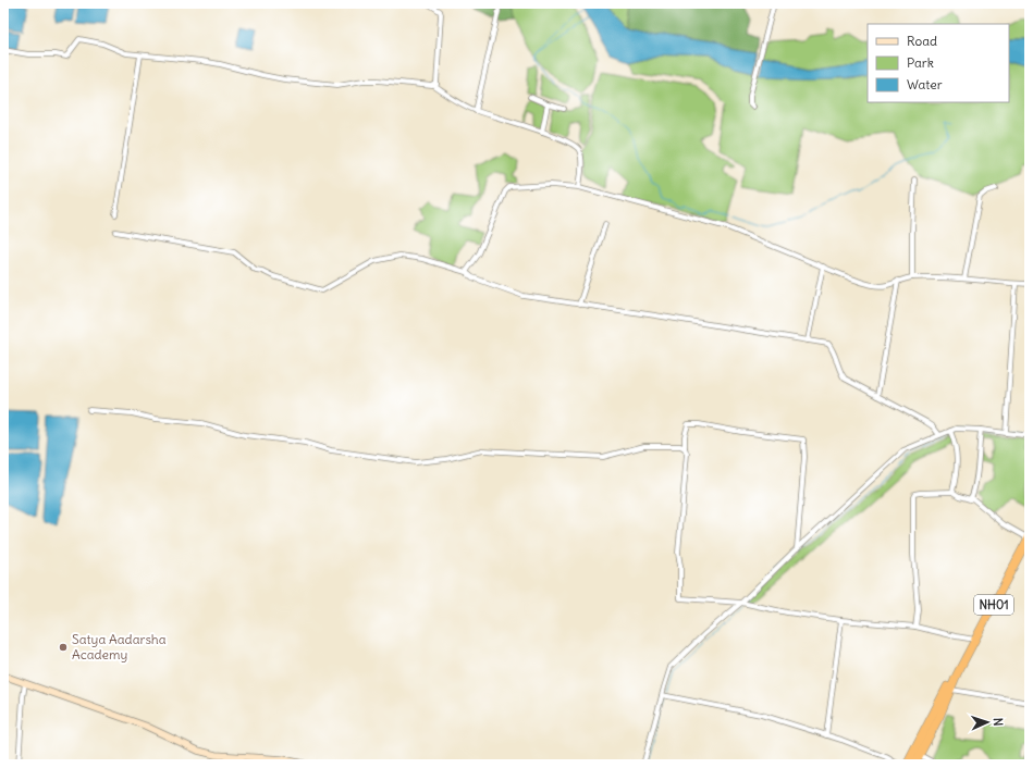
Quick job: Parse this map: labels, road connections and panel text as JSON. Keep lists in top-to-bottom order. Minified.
{"streets":{"highway":["NH01"]},"places":["Satya Aadarsha Academy"],"legend":["Road","Park","Water"],"north":"right"}
